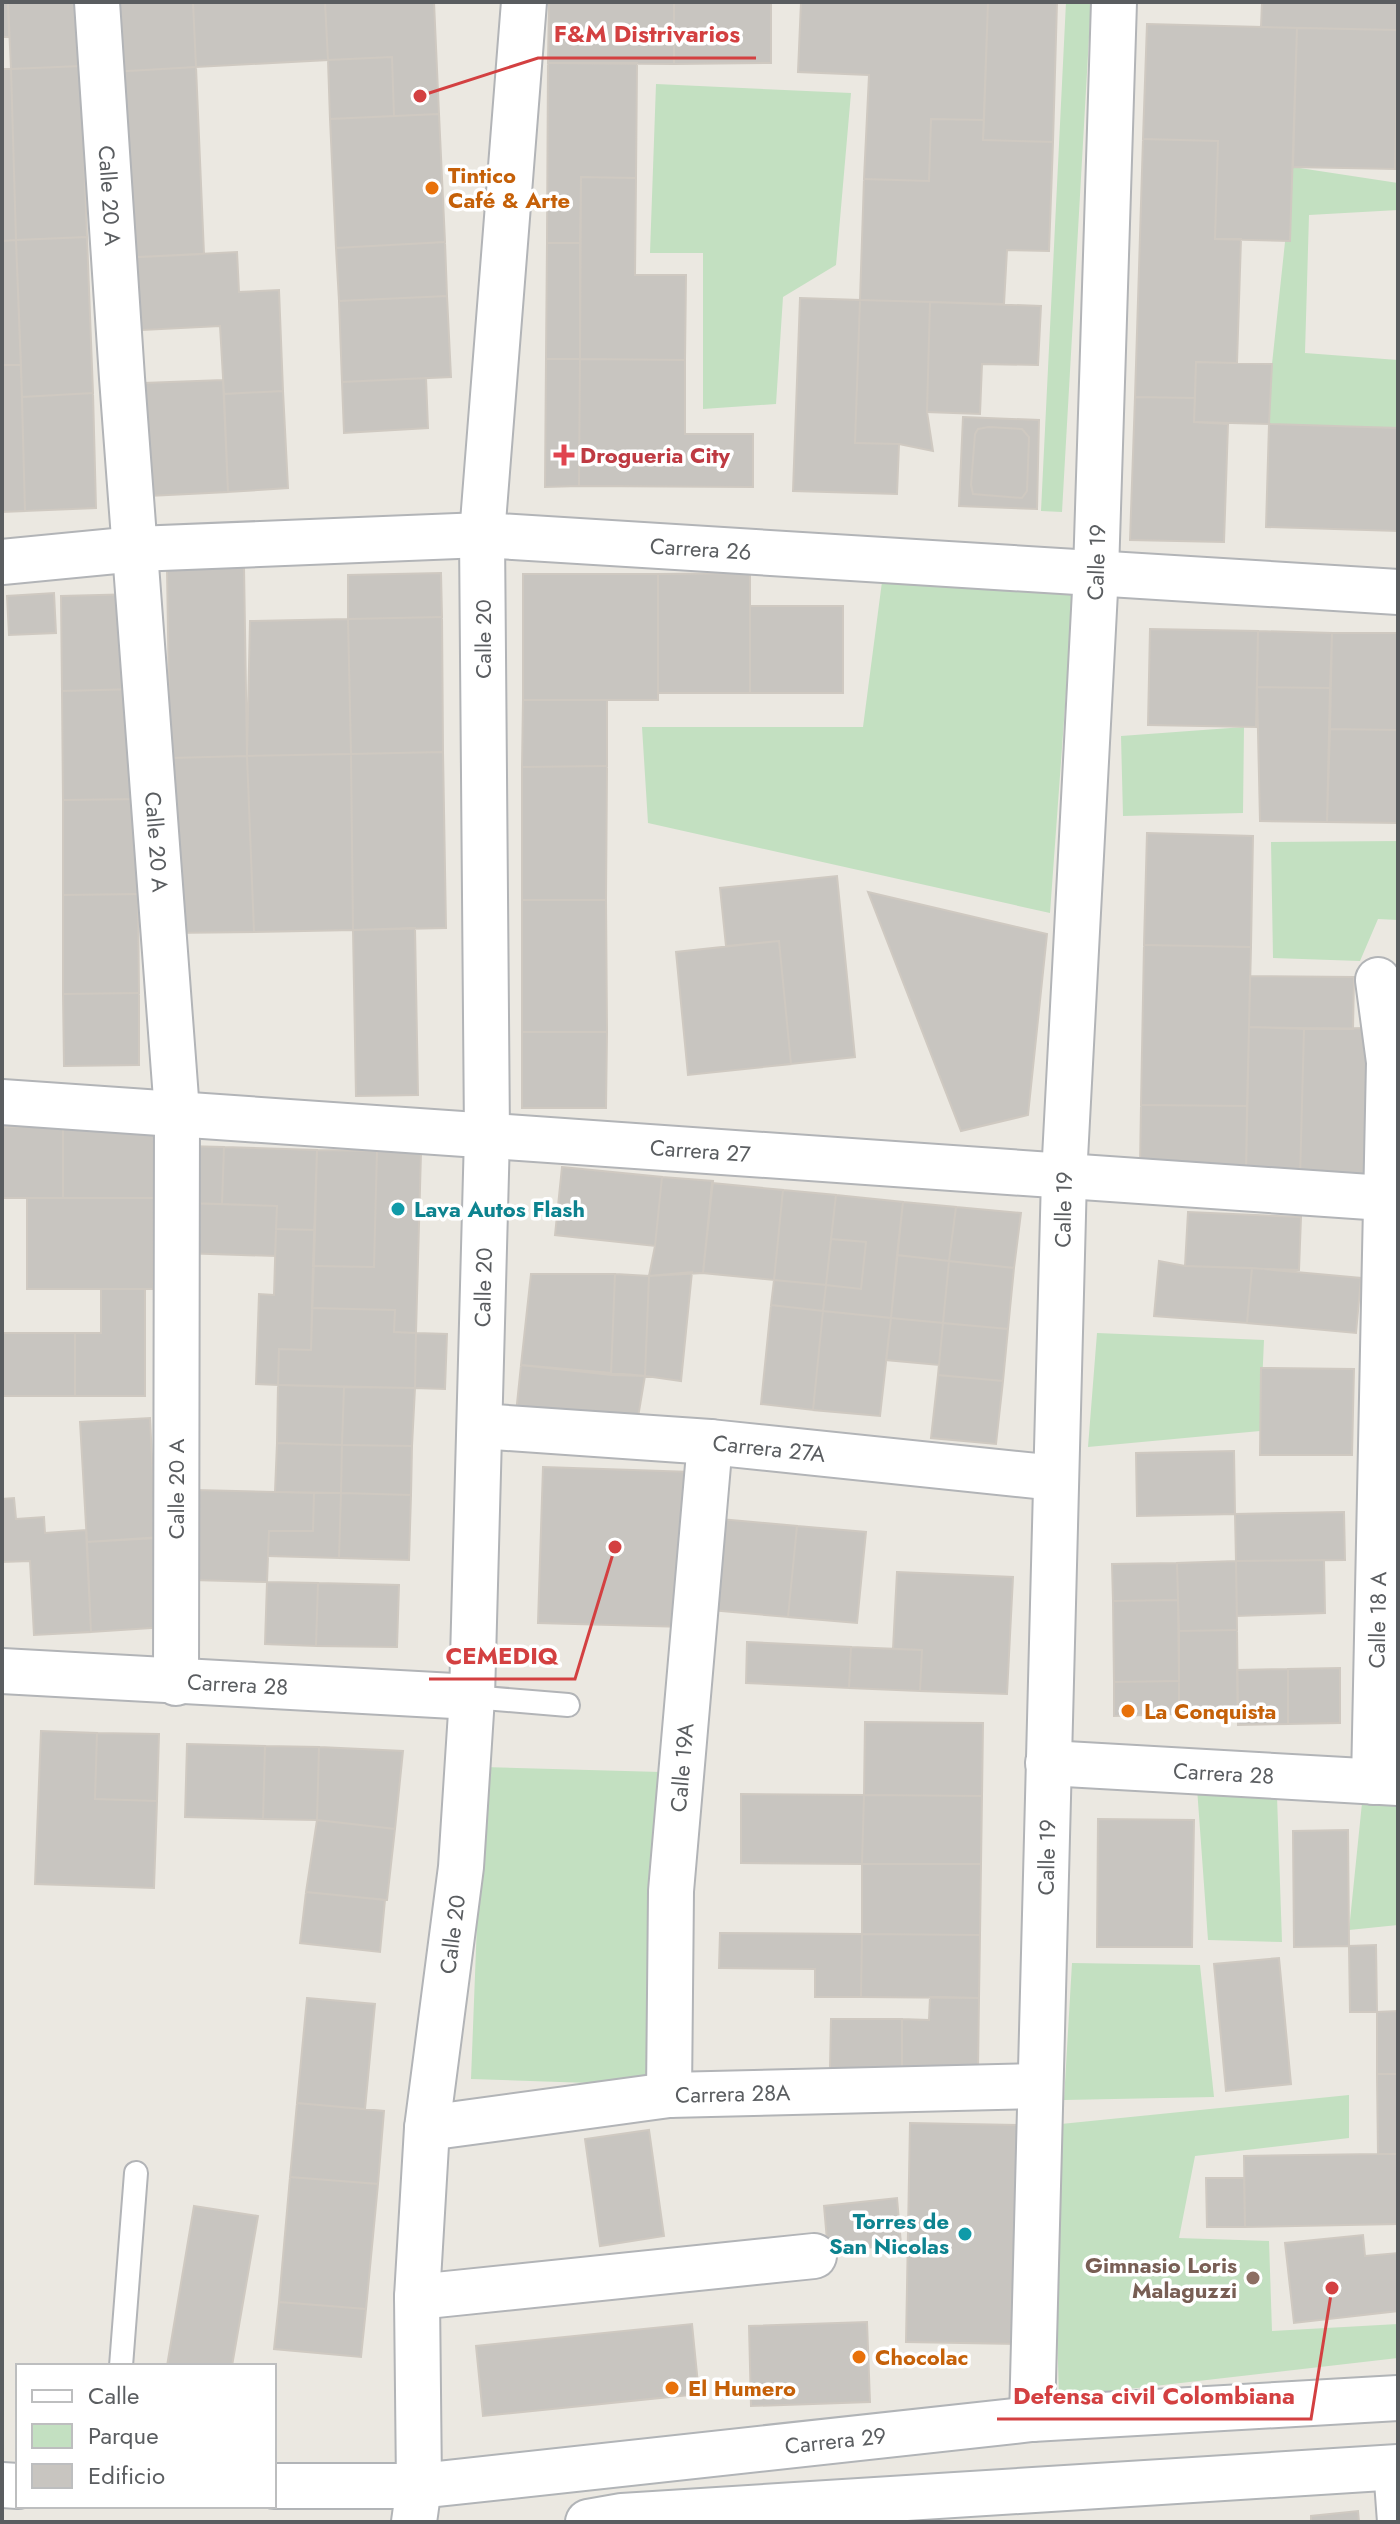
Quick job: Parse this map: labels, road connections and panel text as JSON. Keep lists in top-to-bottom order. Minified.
{"streets":{"street":["Calle 20 A","Carrera 26","Calle 19","Calle 20","Carrera 27","Carrera 27A","Calle 18 A","Carrera 28","Calle 19A","Carrera 28A","Carrera 29"]},"crossings":[["Calle 20 A","Carrera 26"],["Calle 20 A","Carrera 27"],["Calle 20 A","Carrera 28"],["Carrera 26","Calle 19"],["Carrera 26","Calle 20"],["Calle 19","Carrera 27"],["Calle 19","Carrera 27A"],["Calle 19","Carrera 28"],["Calle 19","Carrera 28A"],["Calle 19","Carrera 29"],["Calle 20","Carrera 27"],["Calle 20","Carrera 27A"],["Calle 20","Carrera 28"],["Calle 20","Carrera 28A"],["Calle 20","Carrera 29"],["Carrera 27","Calle 18 A"],["Carrera 27A","Calle 19A"],["Calle 18 A","Carrera 28"],["Calle 19A","Carrera 28A"]],"places":{"other":["F&M Distrivarios","Tintico Café & Arte","Lava Autos Flash","CEMEDIQ","La Conquista","Torres de San Nicolas","Gimnasio Loris Malaguzzi","Defensa civil Colombiana","Chocolac","El Humero"],"health":["Drogueria City"]},"legend":["Calle","Parque","Edificio"]}
